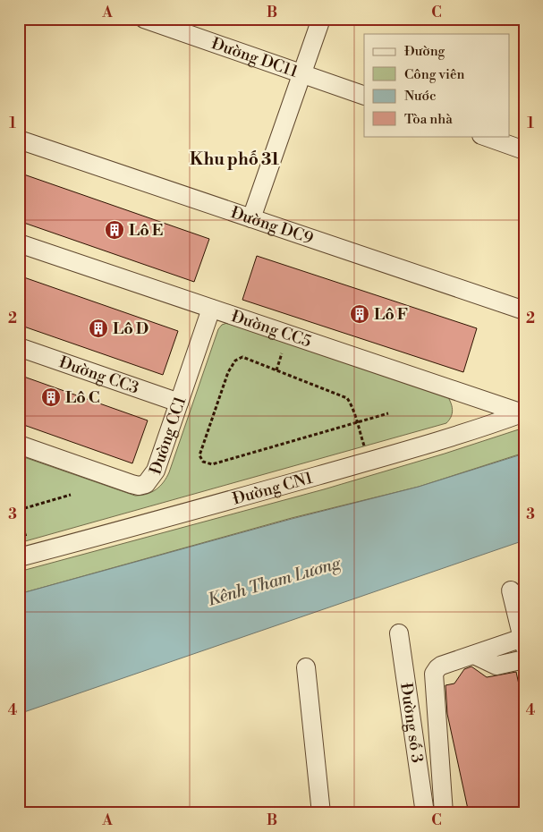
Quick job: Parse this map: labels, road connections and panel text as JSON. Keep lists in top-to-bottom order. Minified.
{"streets":{"street":["Đường DC11","Đường DC9","Đường CC5","Đường CC3","Đường CC1","Đường CN1","Đường số 3"]},"crossings":[["Đường CC5","Đường CC1"],["Đường CC5","Đường CN1"],["Đường CC3","Đường CC1"]],"districts":["Khu phố 31"],"water":["Kênh Tham Lương"],"places":{"building":["Lô E","Lô F","Lô D","Lô C"]},"legend":["Đường","Công viên","Nước","Tòa nhà"],"grid":{"columns":["A","B","C"],"rows":["1","2","3","4"]}}
